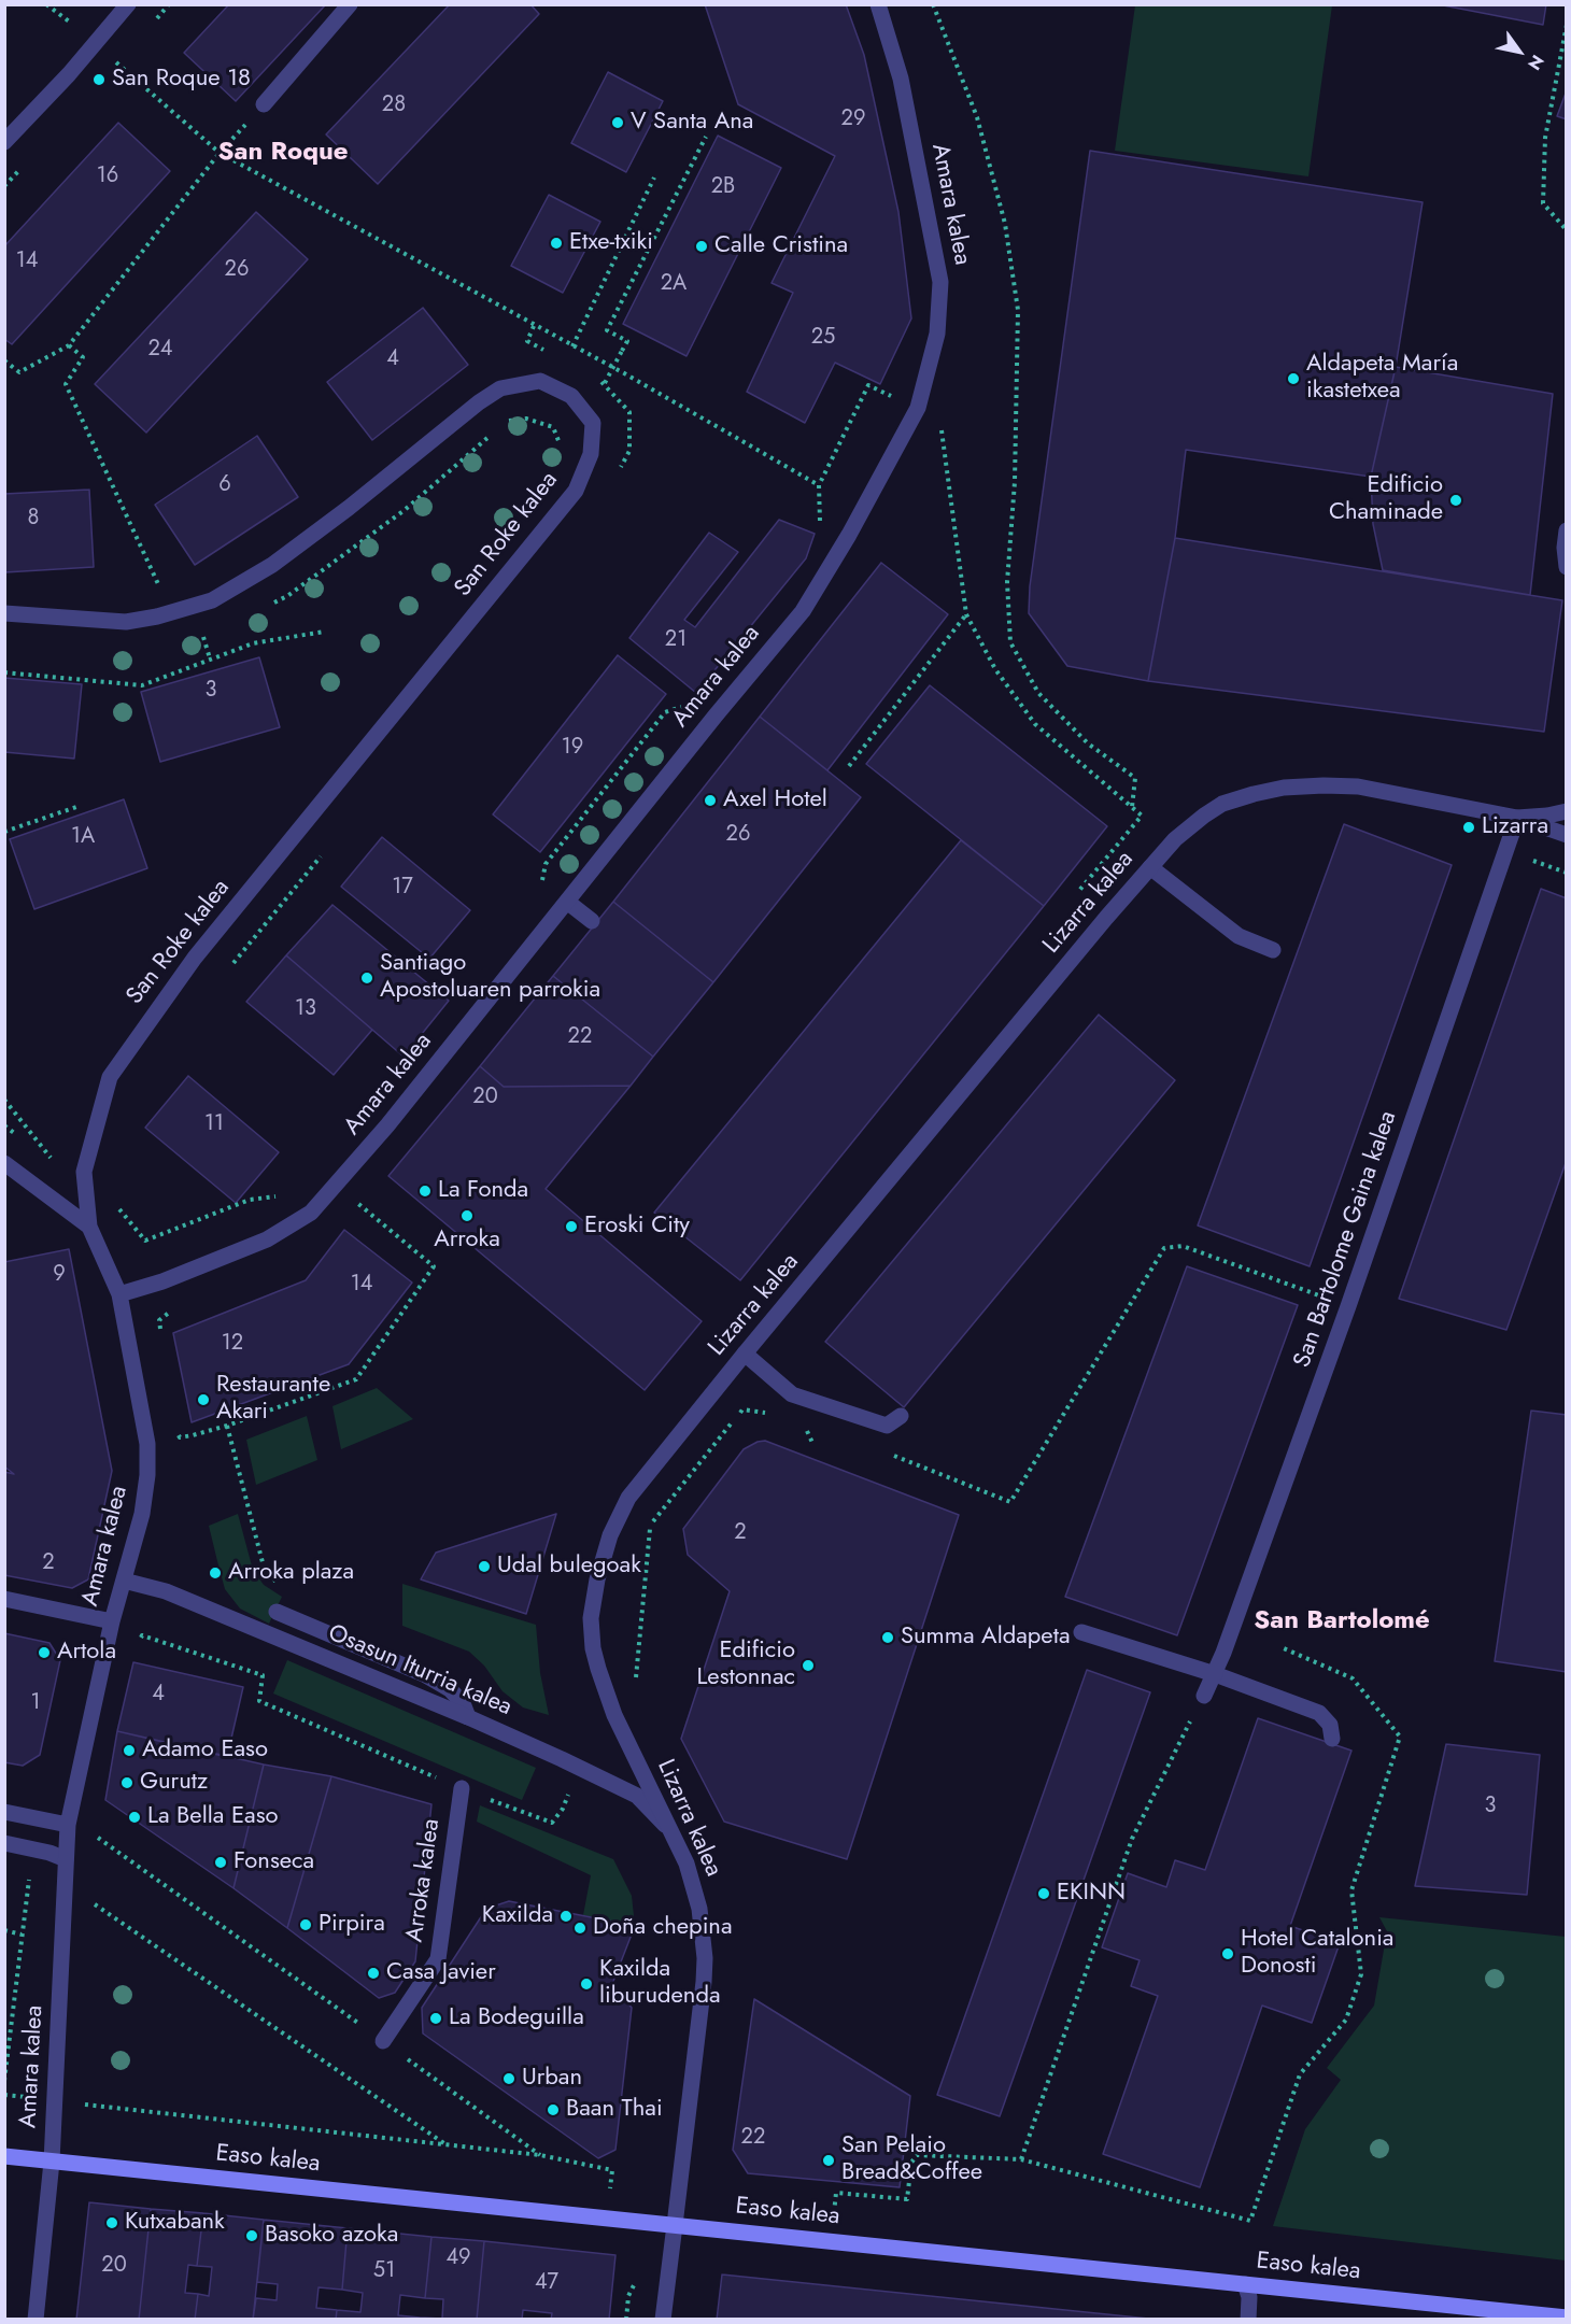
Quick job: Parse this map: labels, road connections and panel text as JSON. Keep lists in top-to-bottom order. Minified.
{"streets":{"main road":["Easo kalea"],"street":["Amara kalea","San Roke kalea","Lizarra kalea","San Bartolome Gaina kalea","Osasun Iturria kalea","Arroka kalea"]},"crossings":[["Amara kalea","Osasun Iturria kalea"],["Amara kalea","Easo kalea"],["Lizarra kalea","San Bartolome Gaina kalea"],["Lizarra kalea","Osasun Iturria kalea"],["Lizarra kalea","Easo kalea"]],"districts":["San Roque","San Bartolomé"],"places":["San Roque 18","V Santa Ana","Etxe-txiki","Calle Cristina","Aldapeta María ikastetxea","Edificio Chaminade","Axel Hotel","Lizarra","Santiago Apostoluaren parrokia","La Fonda","Arroka","Eroski City","Restaurante Akari","Udal bulegoak","Arroka plaza","Summa Aldapeta","Artola","Edificio Lestonnac","Adamo Easo","Gurutz","La Bella Easo","Fonseca","EKINN","Kaxilda","Pirpira","Doña chepina","Hotel Catalonia Donosti","Casa Javier","Kaxilda liburudenda","La Bodeguilla","Urban","Baan Thai","San Pelaio Bread&Coffee","Kutxabank","Basoko azoka"],"house_numbers":["28","29","16","2B","14","26","2A","25","24","4","6","8","21","3","19","26","1A","17","13","22","20","11","9","14","12","2","2","4","1","3","22","49","20","51","47"],"north":"bottom right"}
